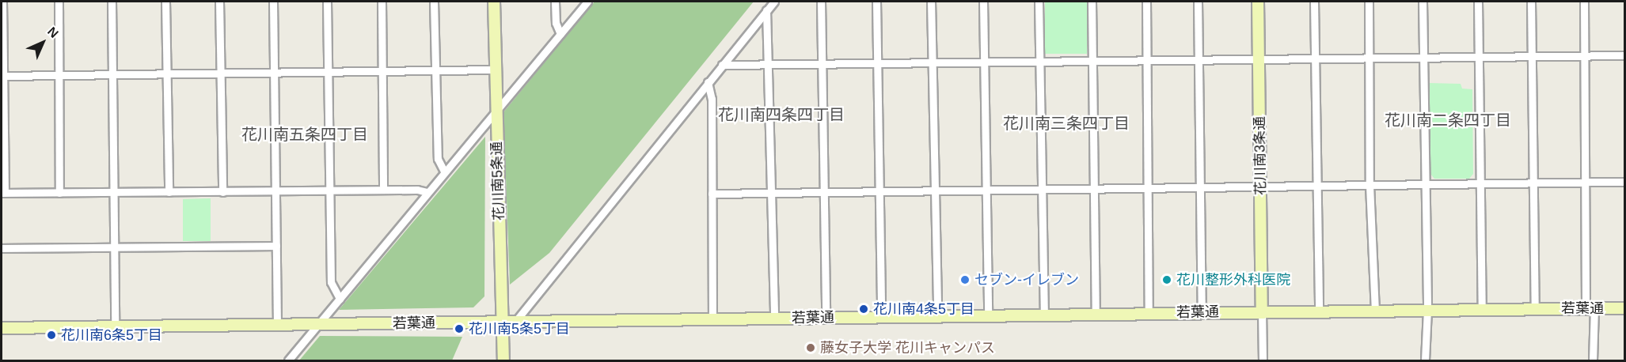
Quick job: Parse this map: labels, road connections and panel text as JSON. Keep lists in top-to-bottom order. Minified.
{"streets":{"street":["花川南3条通","花川南5条通","若葉通"]},"crossings":[["花川南3条通","若葉通"],["花川南5条通","若葉通"]],"districts":["花川南四条四丁目","花川南二条四丁目","花川南三条四丁目","花川南五条四丁目"],"places":["セブン-イレブン","花川整形外科医院","花川南4条5丁目","花川南5条5丁目","花川南6条5丁目","藤女子大学 花川キャンパス"],"north":"top right"}
